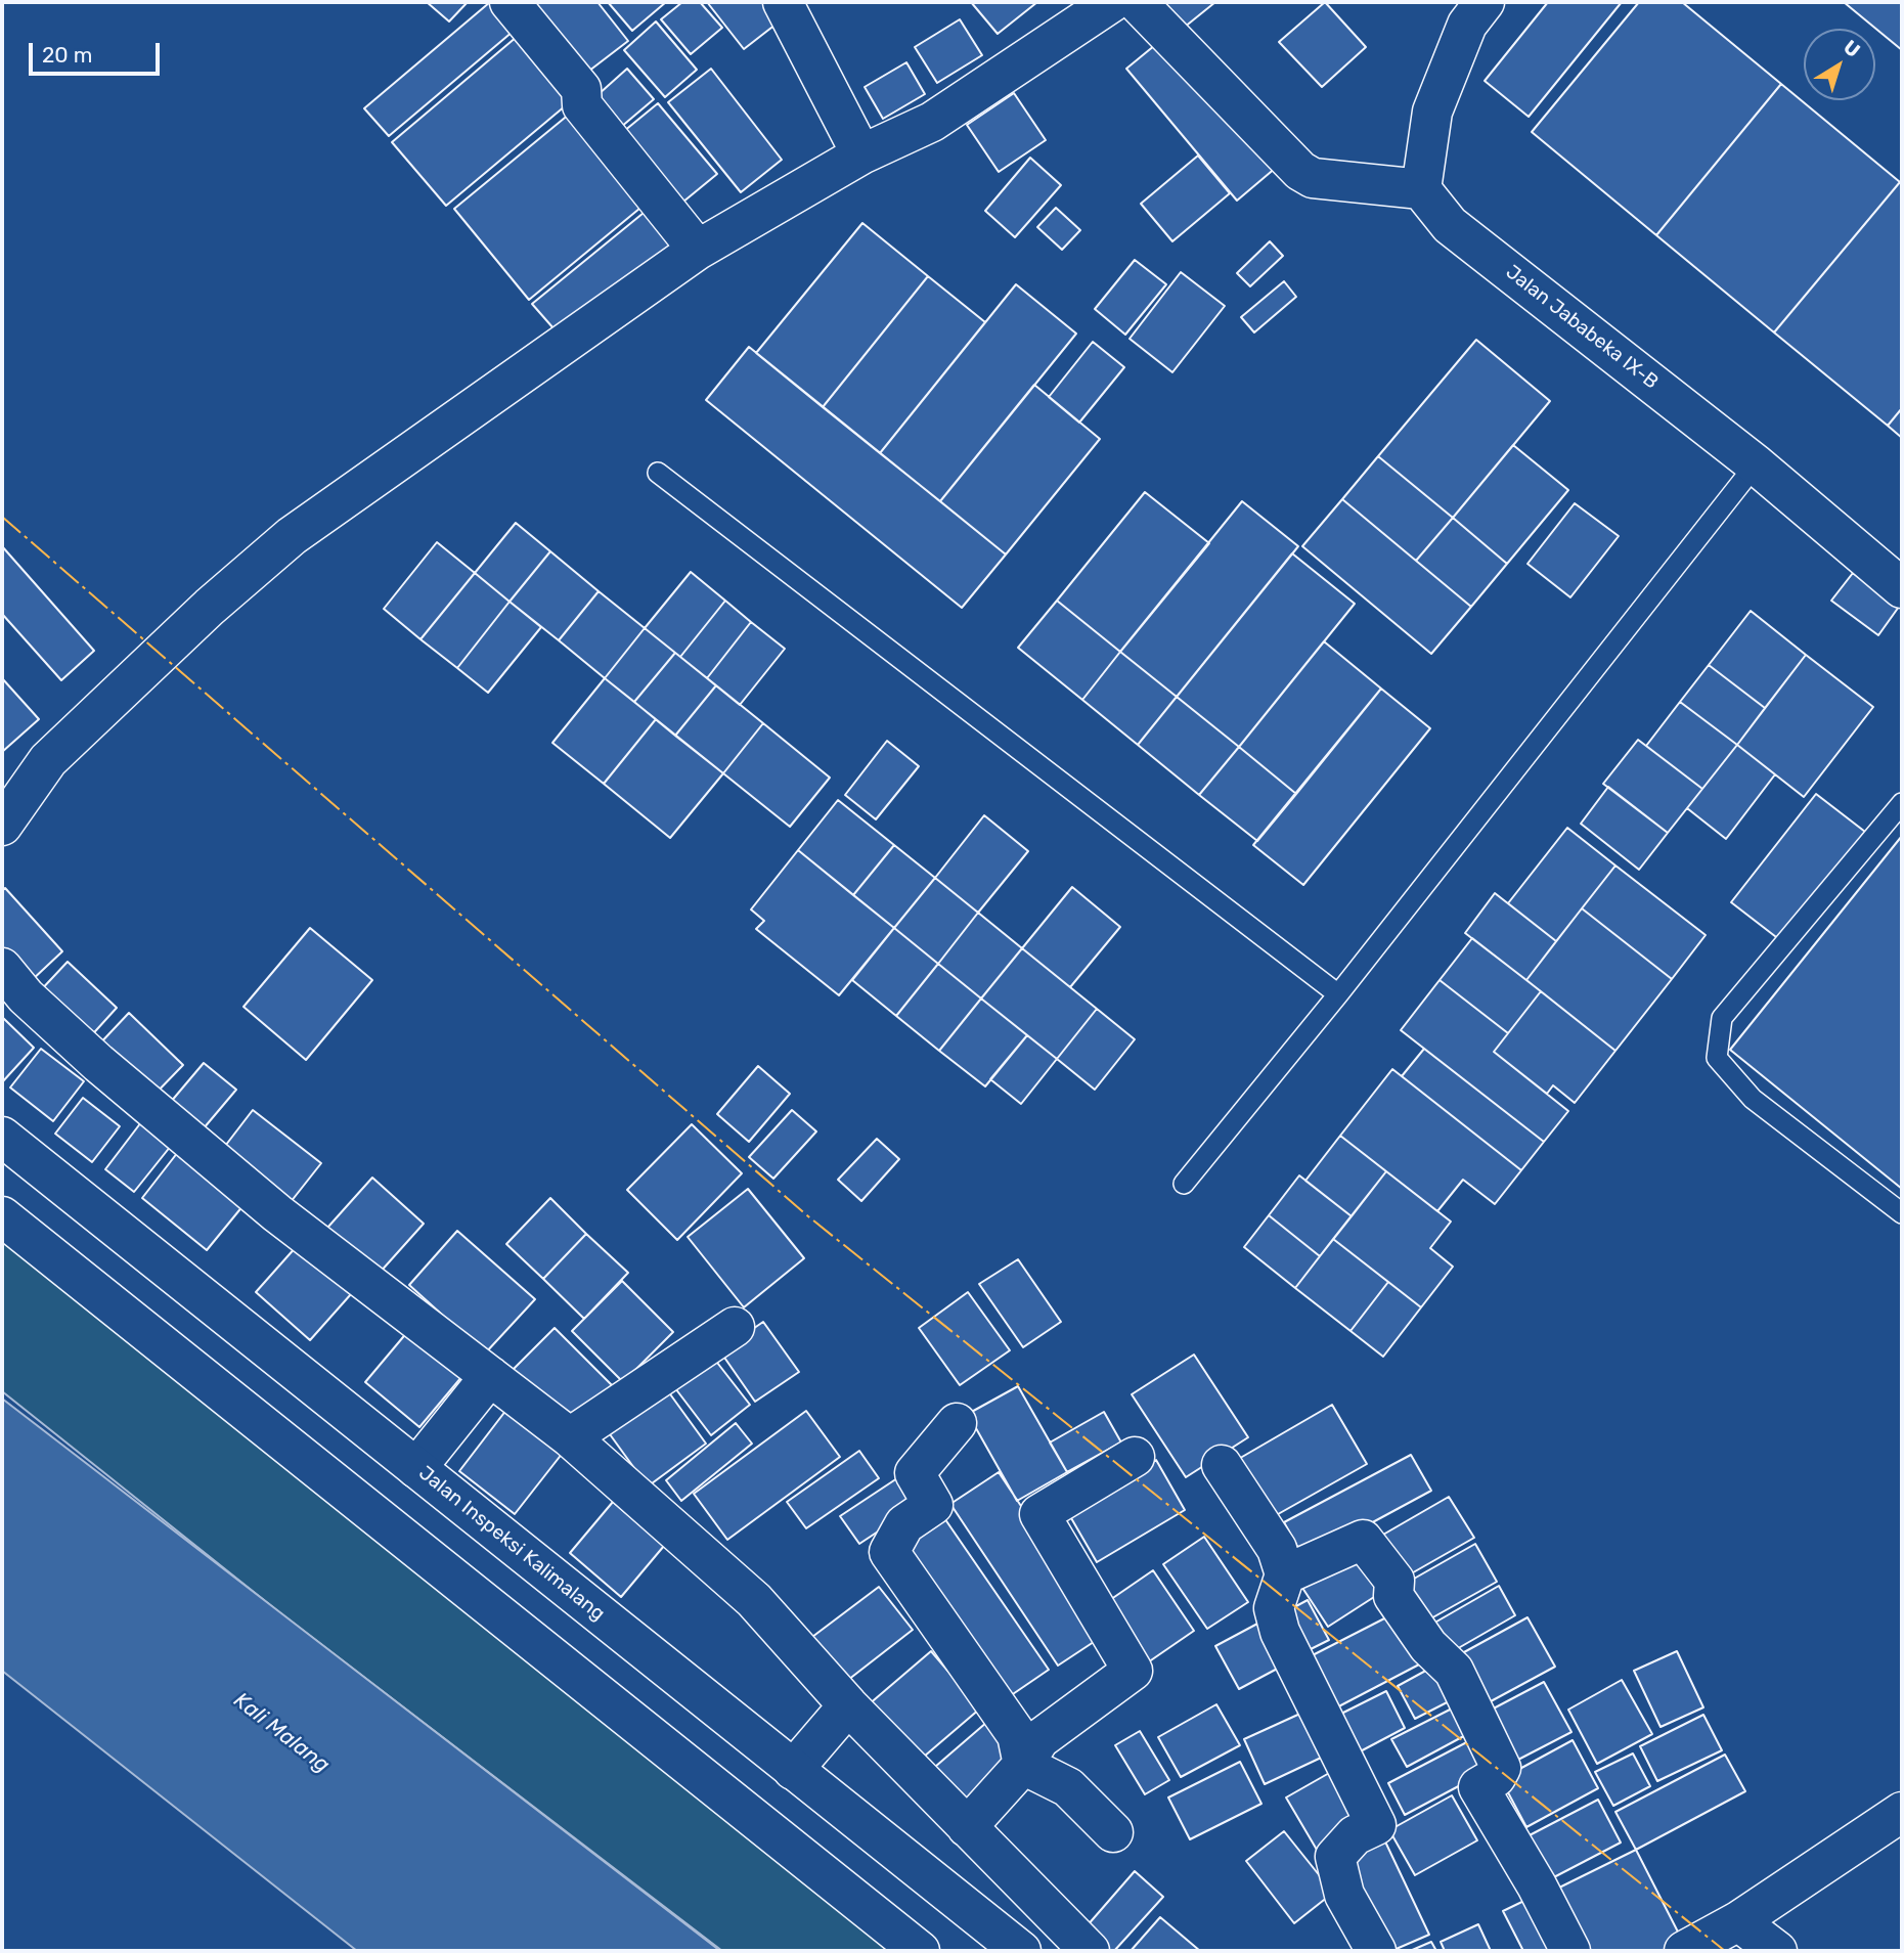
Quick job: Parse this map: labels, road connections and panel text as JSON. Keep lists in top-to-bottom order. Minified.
{"streets":{"street":["Jalan Jababeka IX-B","Jalan Inspeksi Kalimalang"]},"water":["Kali Malang"],"scale_bar":"20 m","north":"top right"}
